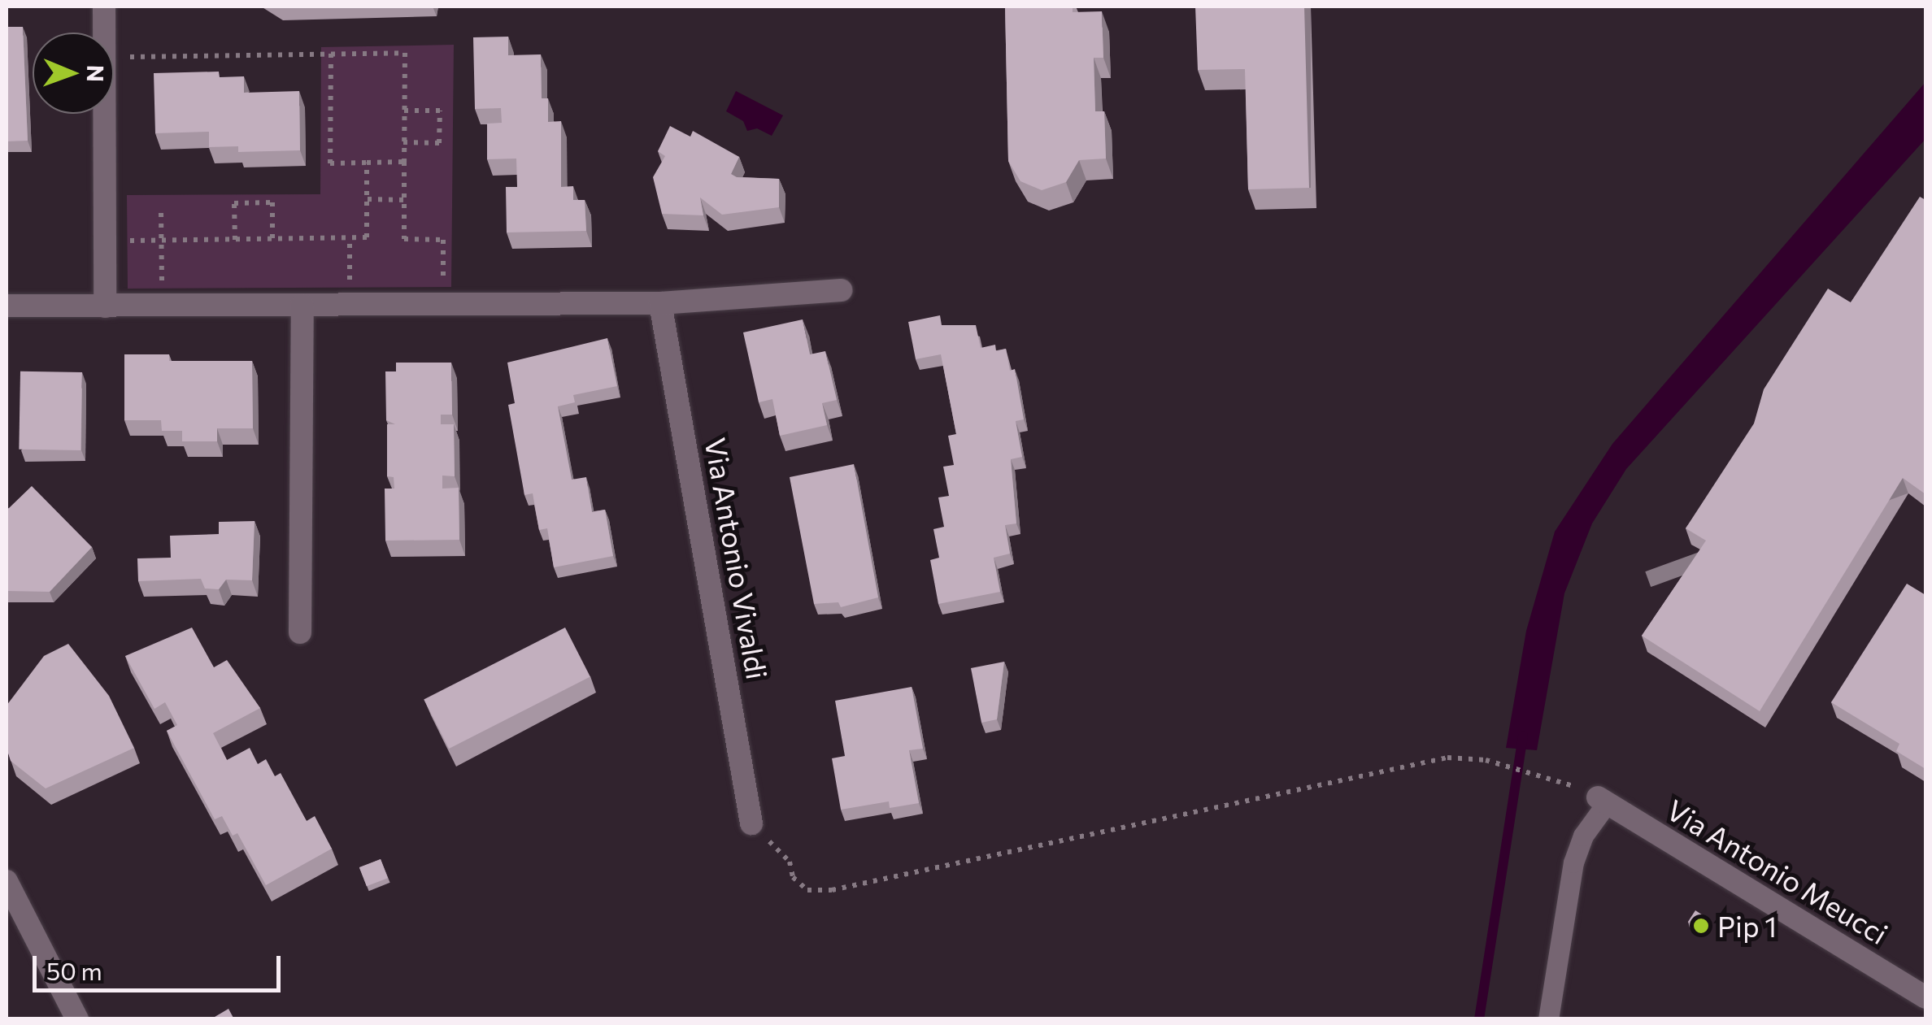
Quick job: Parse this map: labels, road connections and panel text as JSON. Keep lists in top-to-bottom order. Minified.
{"streets":{"street":["Via Antonio Vivaldi","Via Antonio Meucci"]},"places":["Pip 1"],"scale_bar":"50 m","north":"right"}
